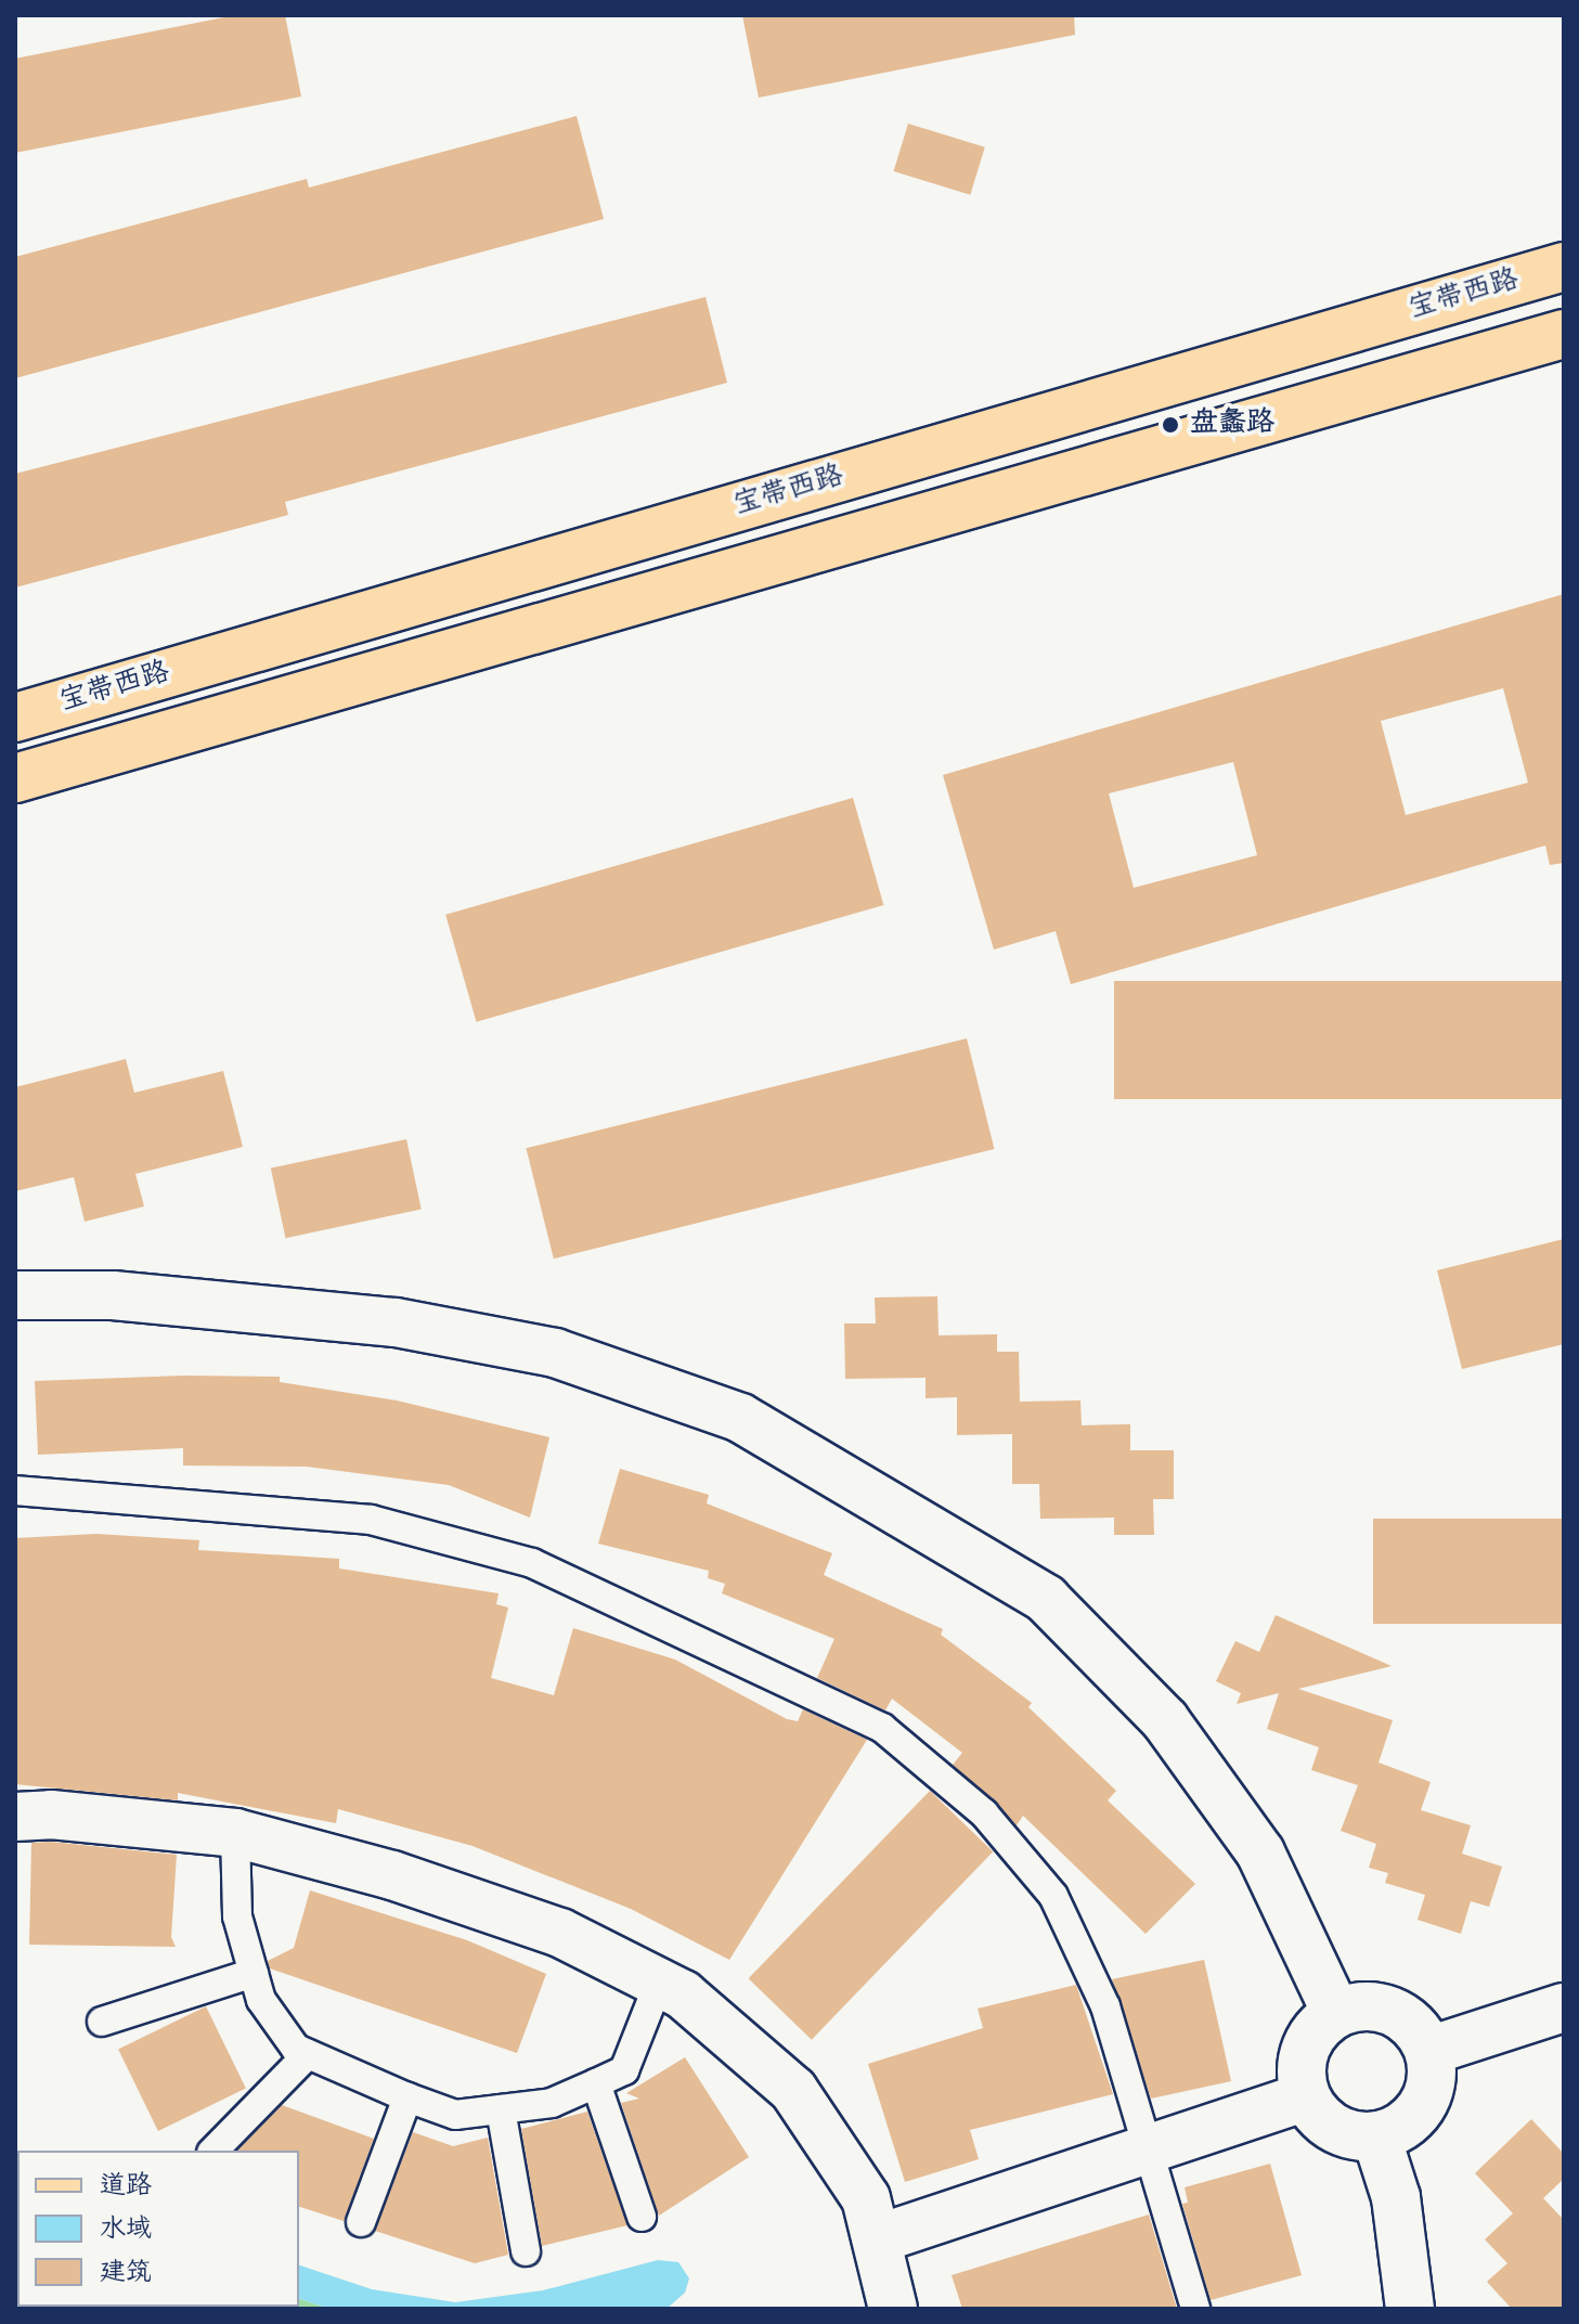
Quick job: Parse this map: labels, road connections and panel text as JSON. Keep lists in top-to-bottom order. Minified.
{"streets":{"main road":["宝带西路"]},"places":["盘蠡路"],"legend":["道路","水域","建筑"]}
